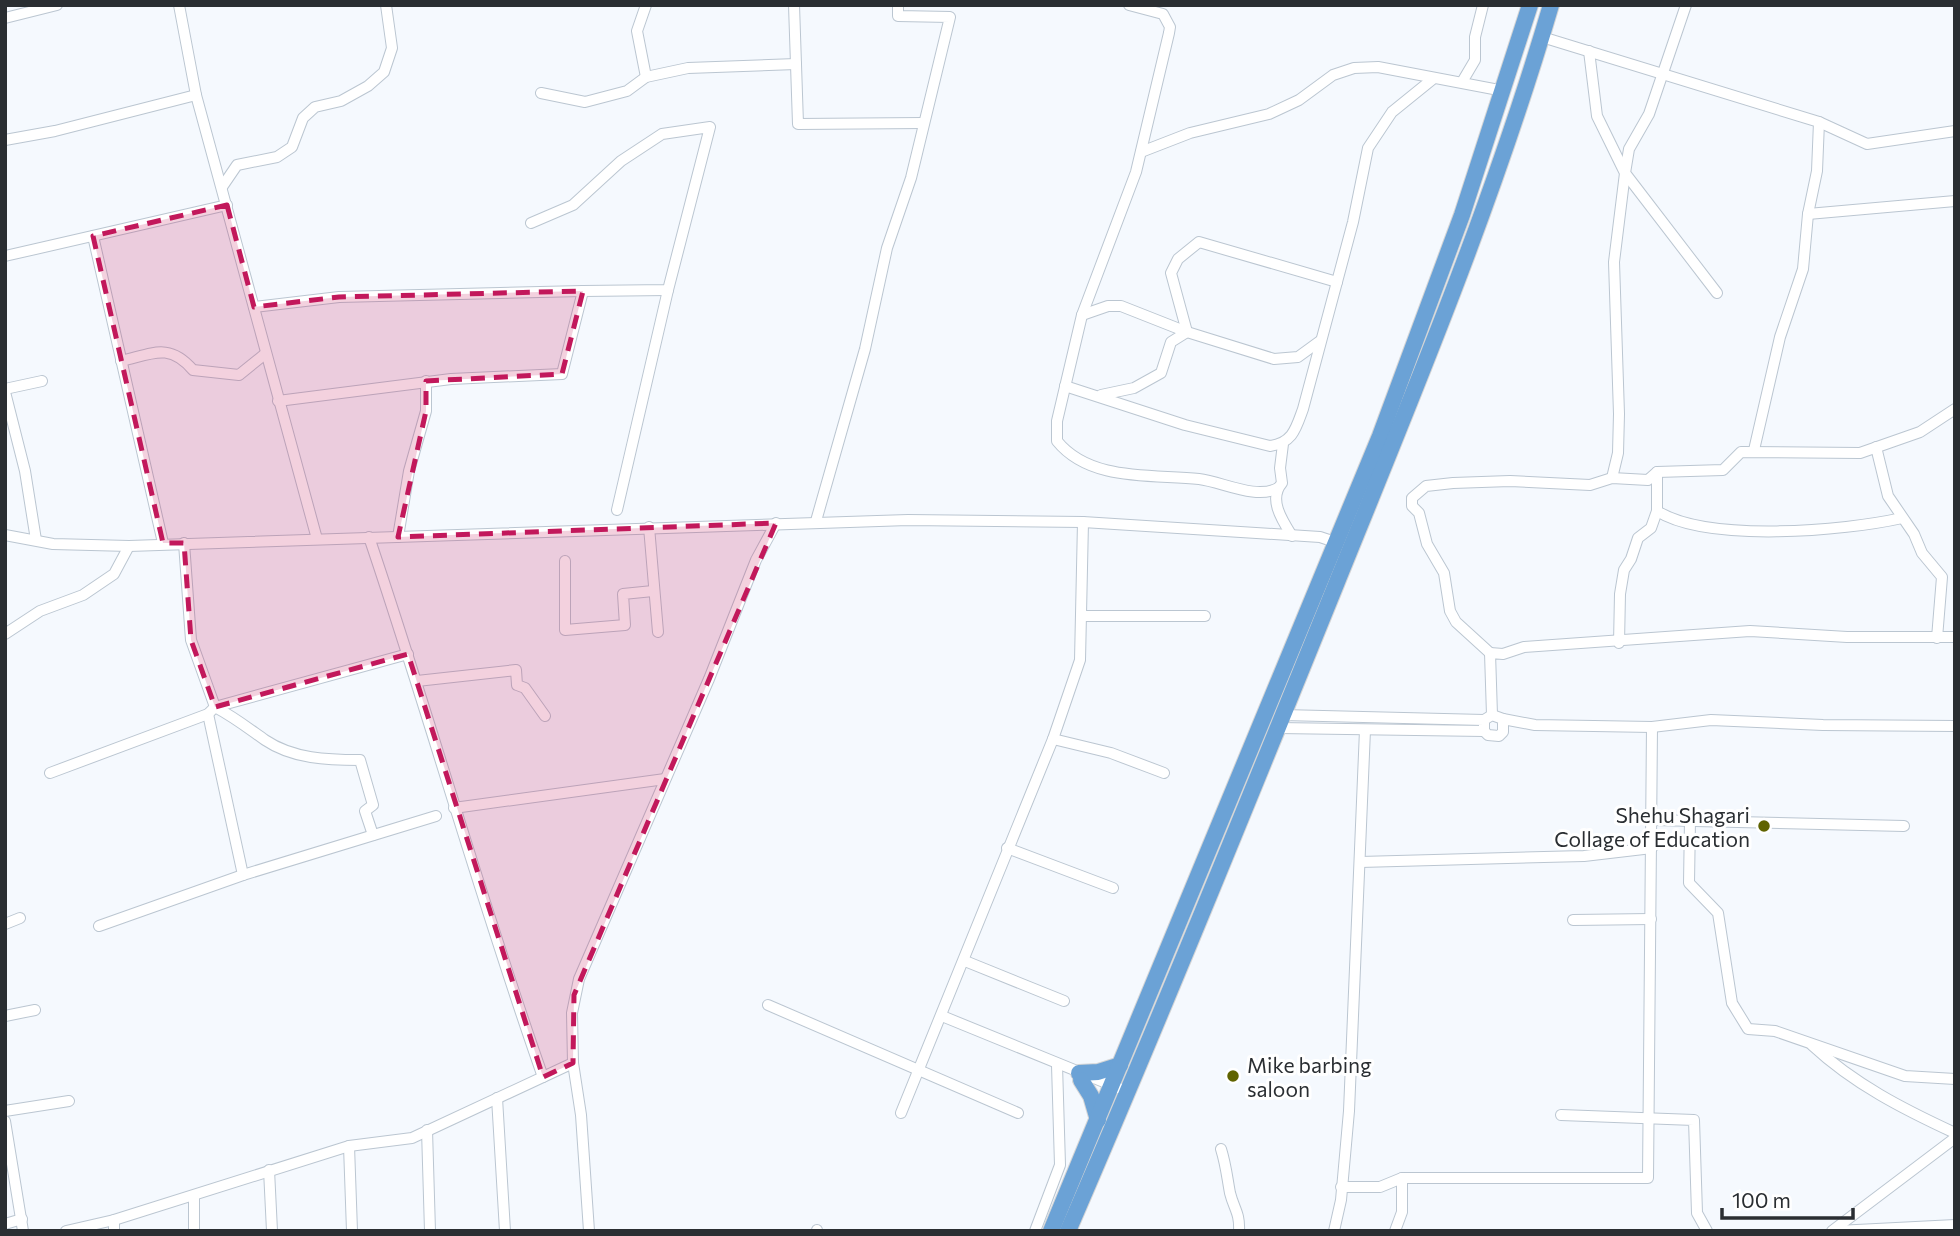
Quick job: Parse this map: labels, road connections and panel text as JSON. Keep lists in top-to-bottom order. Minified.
{"places":["Shehu Shagari Collage of Education","Mike barbing saloon"],"scale_bar":"100 m"}
